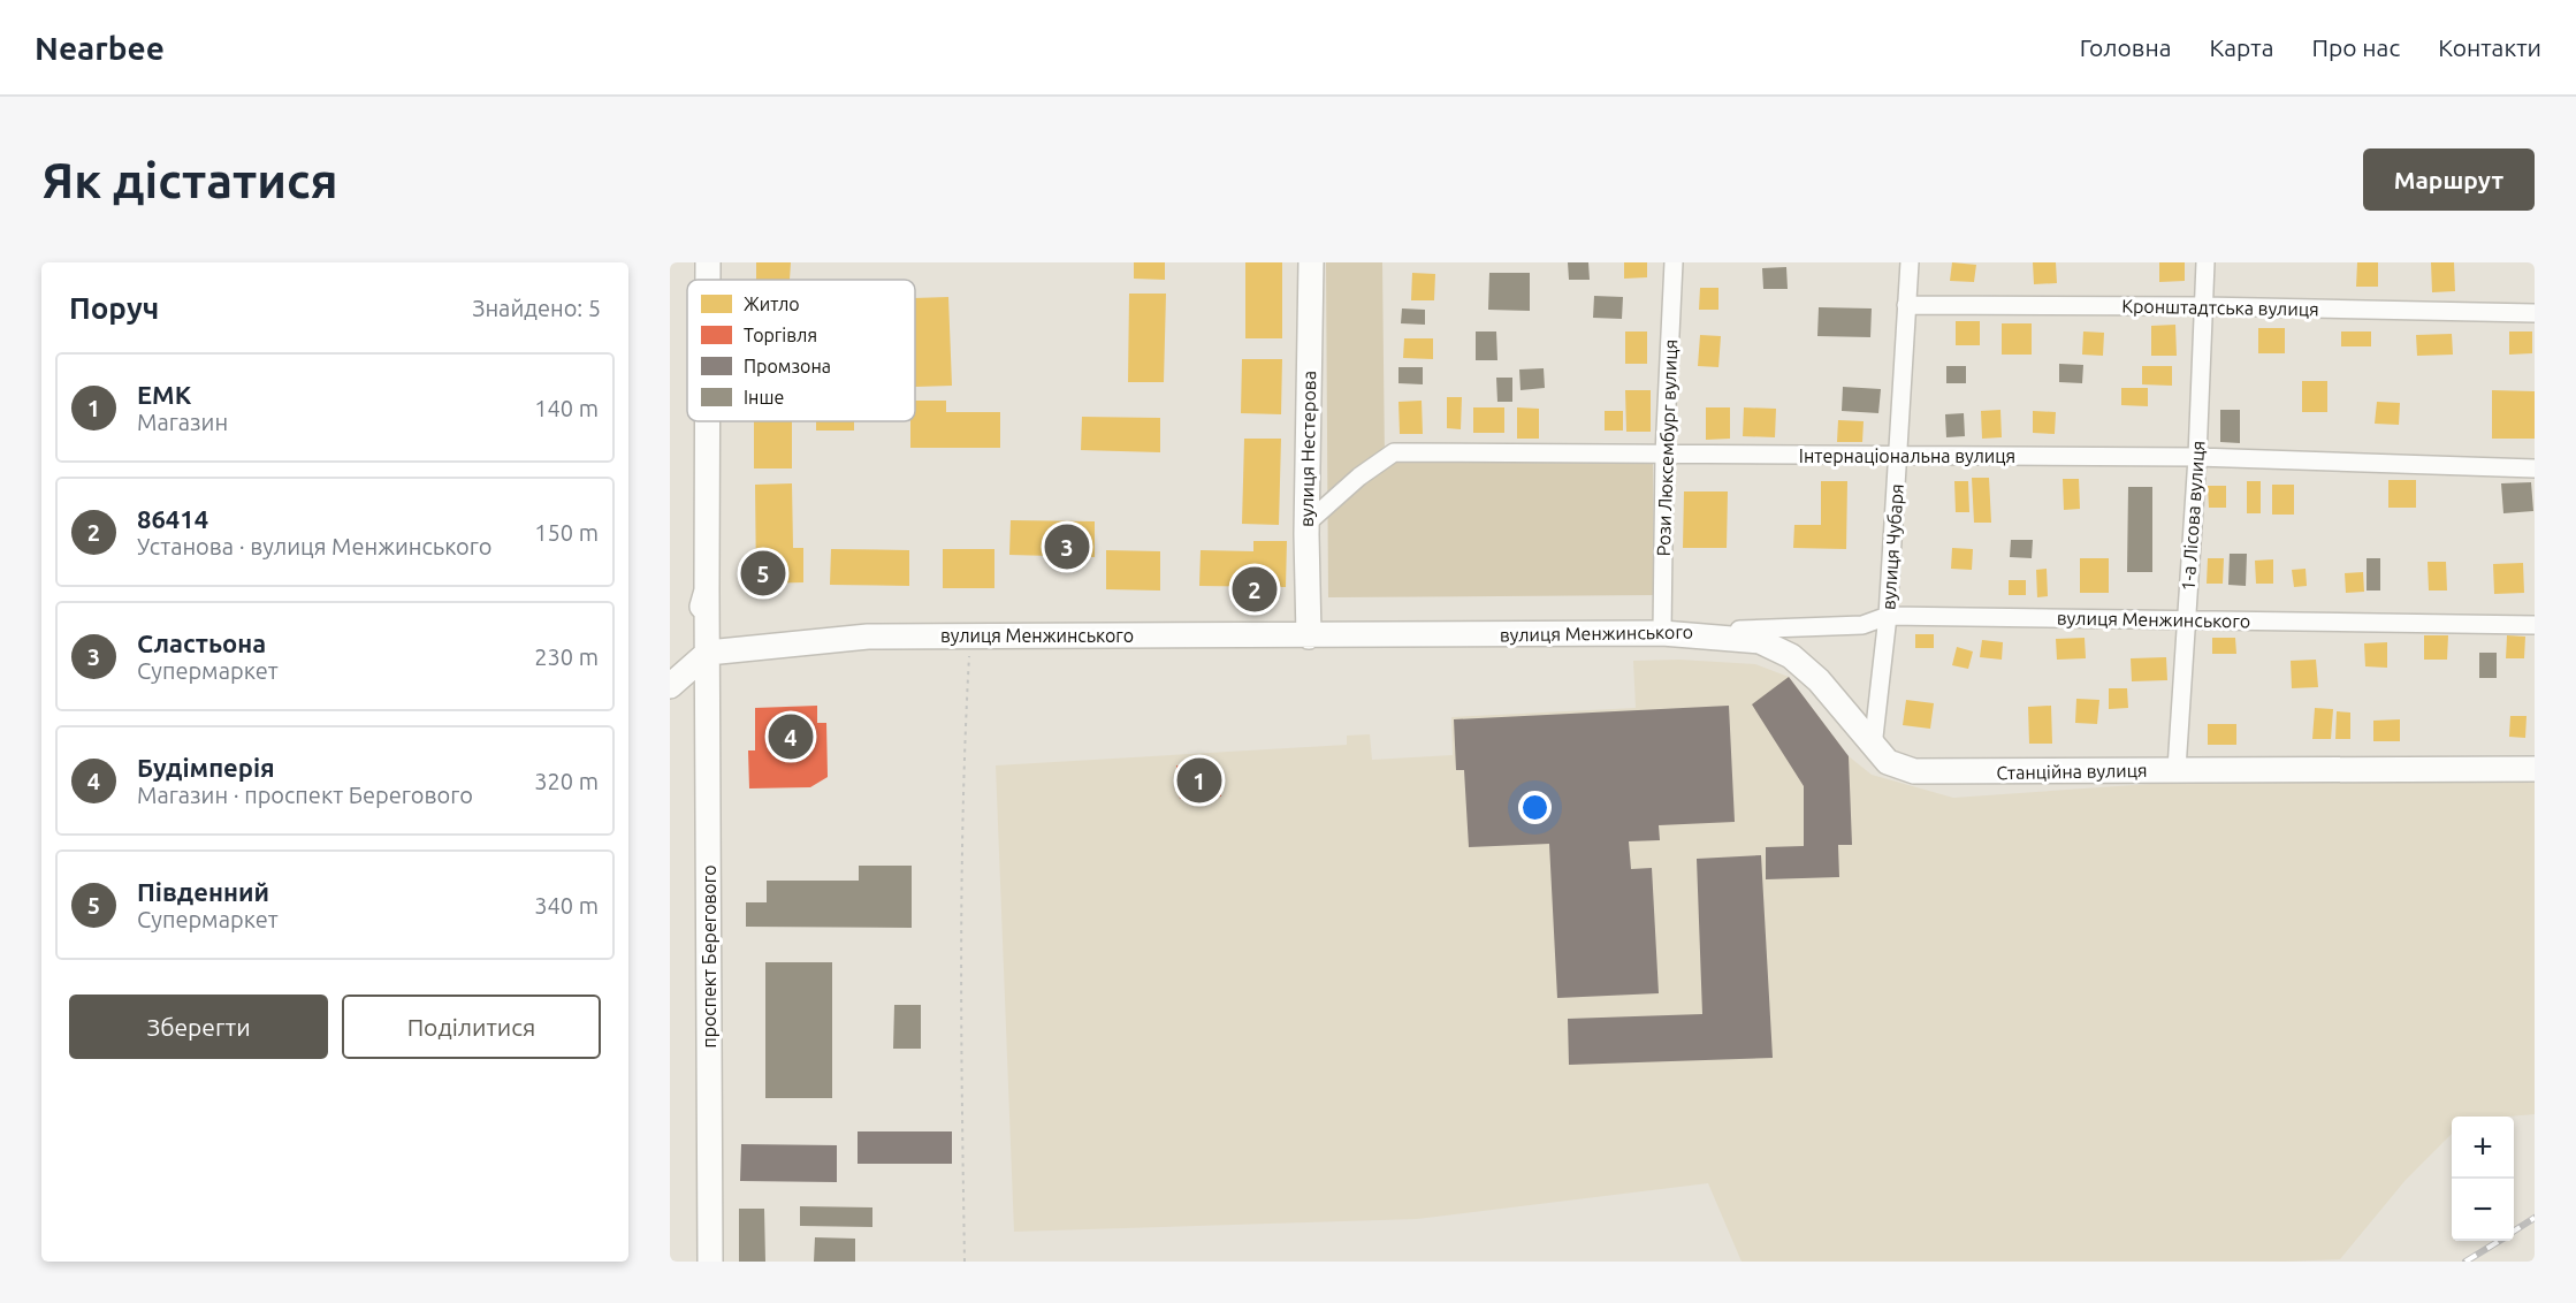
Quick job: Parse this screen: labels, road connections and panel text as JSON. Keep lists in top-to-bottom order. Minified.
{"streets":{"street":["Кронштадтська вулиця","Рози Люксембург вулиця","вулиця Нестерова","Інтернаціональна вулиця","1-а Лісова вулиця","вулиця Чубаря","вулиця Менжинського","Станційна вулиця","проспект Берегового"]},"crossings":[["Кронштадтська вулиця","1-а Лісова вулиця"],["Кронштадтська вулиця","вулиця Чубаря"],["Рози Люксембург вулиця","Інтернаціональна вулиця"],["Рози Люксембург вулиця","вулиця Менжинського"],["Рози Люксембург вулиця","Станційна вулиця"],["вулиця Нестерова","Інтернаціональна вулиця"],["вулиця Нестерова","вулиця Менжинського"],["Інтернаціональна вулиця","1-а Лісова вулиця"],["Інтернаціональна вулиця","вулиця Чубаря"],["1-а Лісова вулиця","вулиця Менжинського"],["1-а Лісова вулиця","Станційна вулиця"],["вулиця Чубаря","вулиця Менжинського"],["вулиця Чубаря","Станційна вулиця"],["вулиця Менжинського","Станційна вулиця"],["вулиця Менжинського","проспект Берегового"]],"legend":["Житло","Торгівля","Промзона","Інше"],"page":{"header":"Nearbee","nav":["Головна","Карта","Про нас","Контакти"],"buttons":["Маршрут",["Зберегти","Поділитися"]],"title":"Як дістатися","heading":["Поруч","Знайдено: 5"],"list":[{"mark":"1","name":"ЕМК","note":"Магазин","value":"140 m"},{"mark":"2","name":"86414","note":"Установа · вулиця Менжинського","value":"150 m"},{"mark":"3","name":"Сластьона","note":"Супермаркет","value":"230 m"},{"mark":"4","name":"Будімперія","note":"Магазин · проспект Берегового","value":"320 m"},{"mark":"5","name":"Південний","note":"Супермаркет","value":"340 m"}],"pins":["3","5","2","4","1"],"map_buttons":["+","−"]}}
